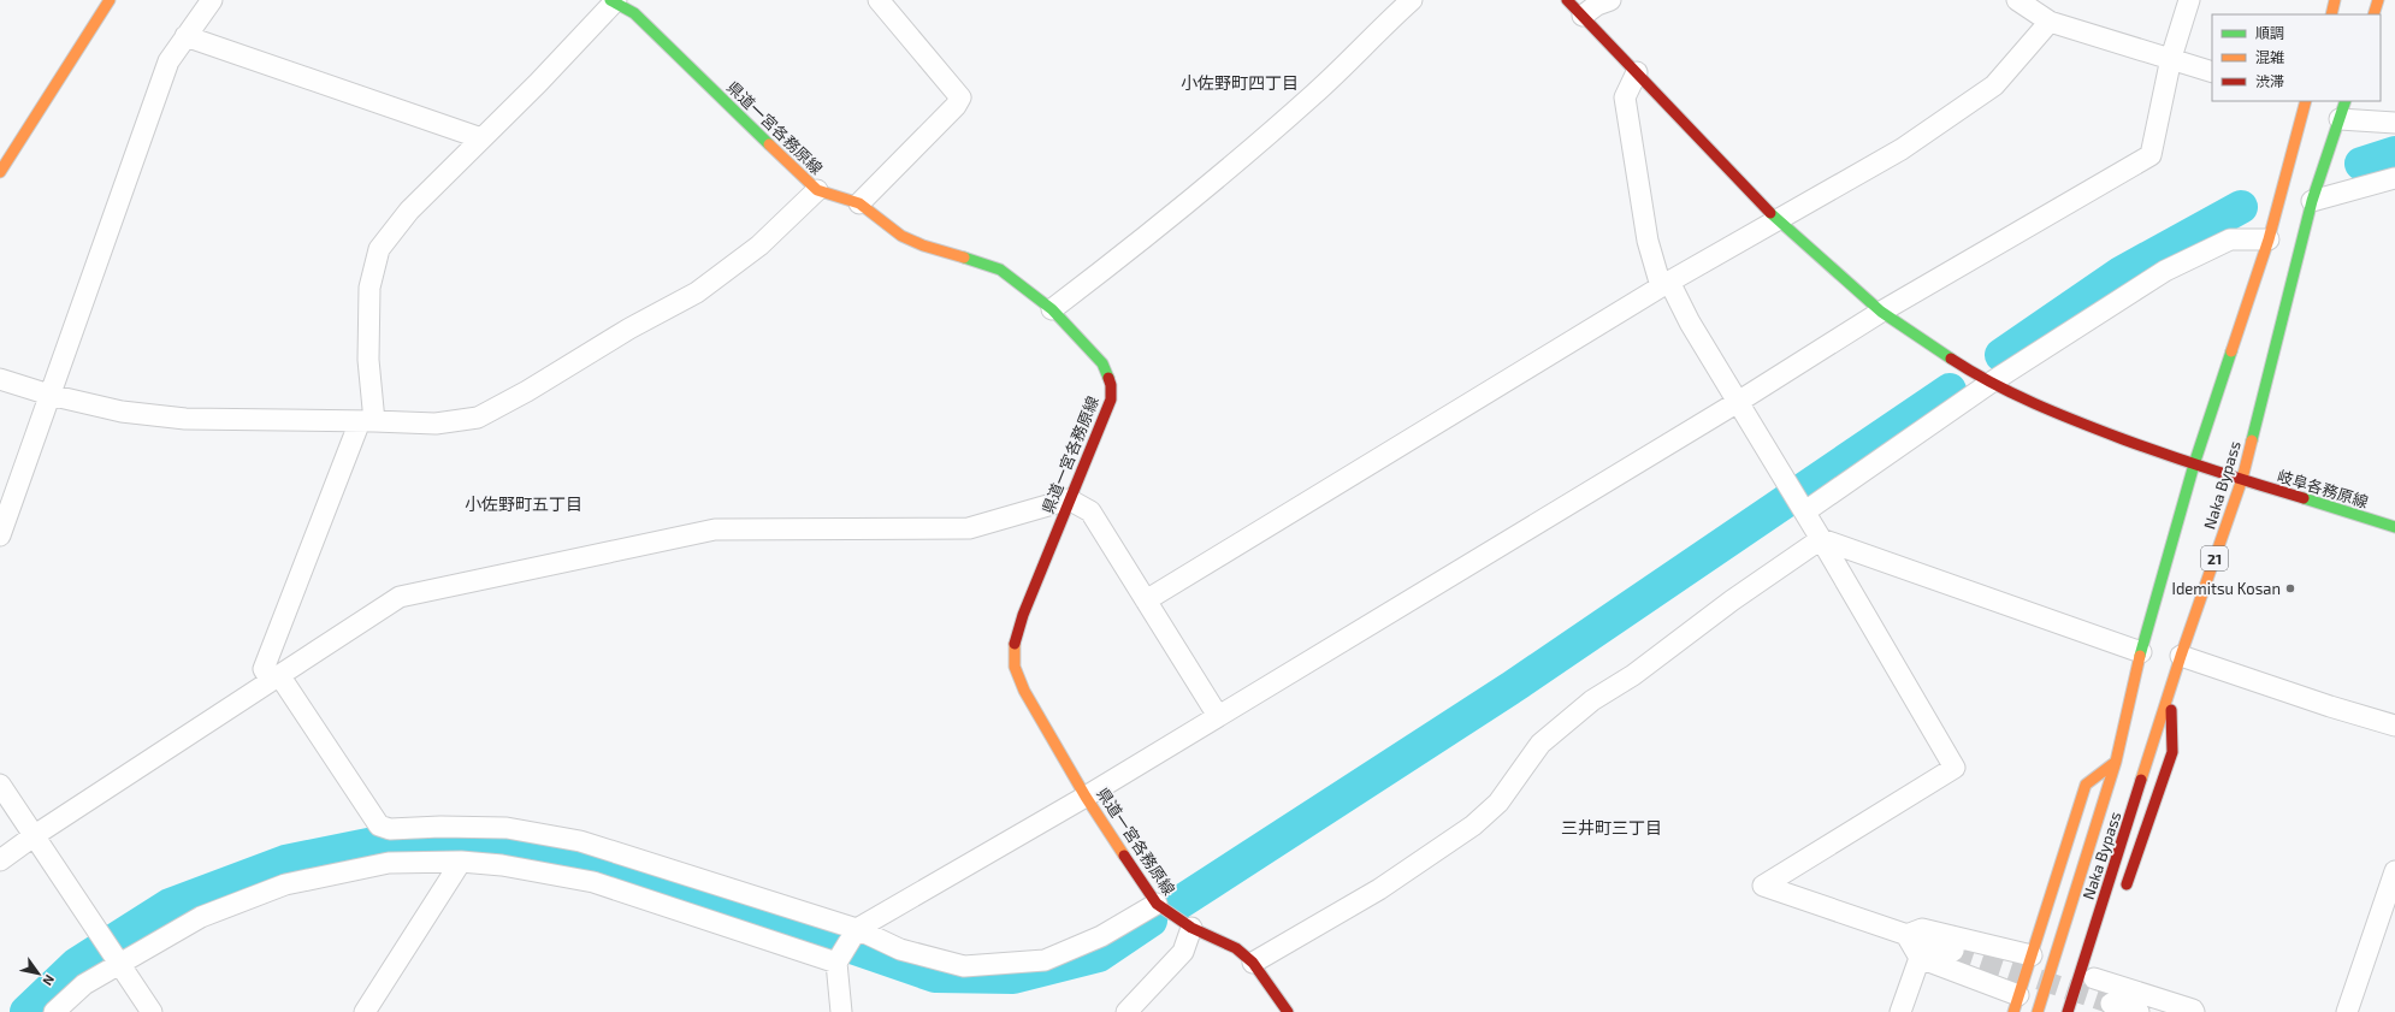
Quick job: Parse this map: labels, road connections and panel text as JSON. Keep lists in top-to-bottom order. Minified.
{"streets":{"main road":["県道一宮各務原線","Naka Bypass","岐阜各務原線","21"]},"crossings":[["Naka Bypass","岐阜各務原線"]],"districts":["小佐野町四丁目","小佐野町五丁目","三井町三丁目"],"places":["Idemitsu Kosan"],"legend":["順調","混雑","渋滞"],"north":"bottom right"}
